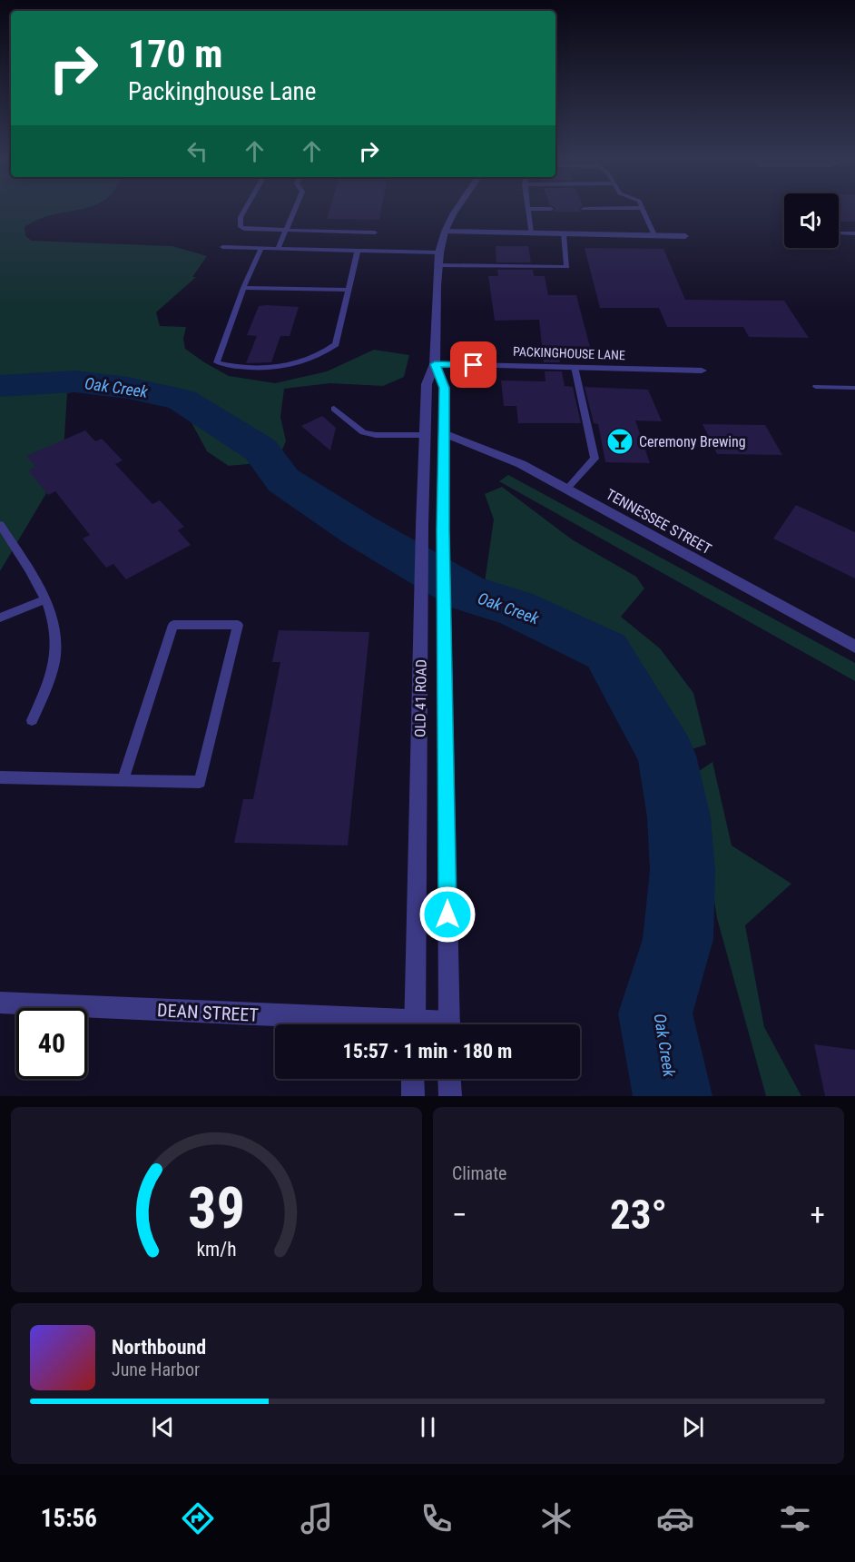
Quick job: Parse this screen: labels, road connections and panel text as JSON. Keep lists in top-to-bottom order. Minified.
{"streets":{"street":["PACKINGHOUSE LANE","TENNESSEE STREET","OLD 41 ROAD","DEAN STREET"]},"crossings":[["PACKINGHOUSE LANE","OLD 41 ROAD"],["TENNESSEE STREET","OLD 41 ROAD"]],"water":["Oak Creek"],"places":{"bar":["Ceremony Brewing"]},"page":{"turn":["170 m","Packinghouse Lane"],"limit":"40","trip":"15:57 · 1 min · 180 m","tile":"Climate","heat":["−","23°","+"],"song":["Northbound","June Harbor"],"tabs":"15:56","gauge":["39","km/h"]}}
